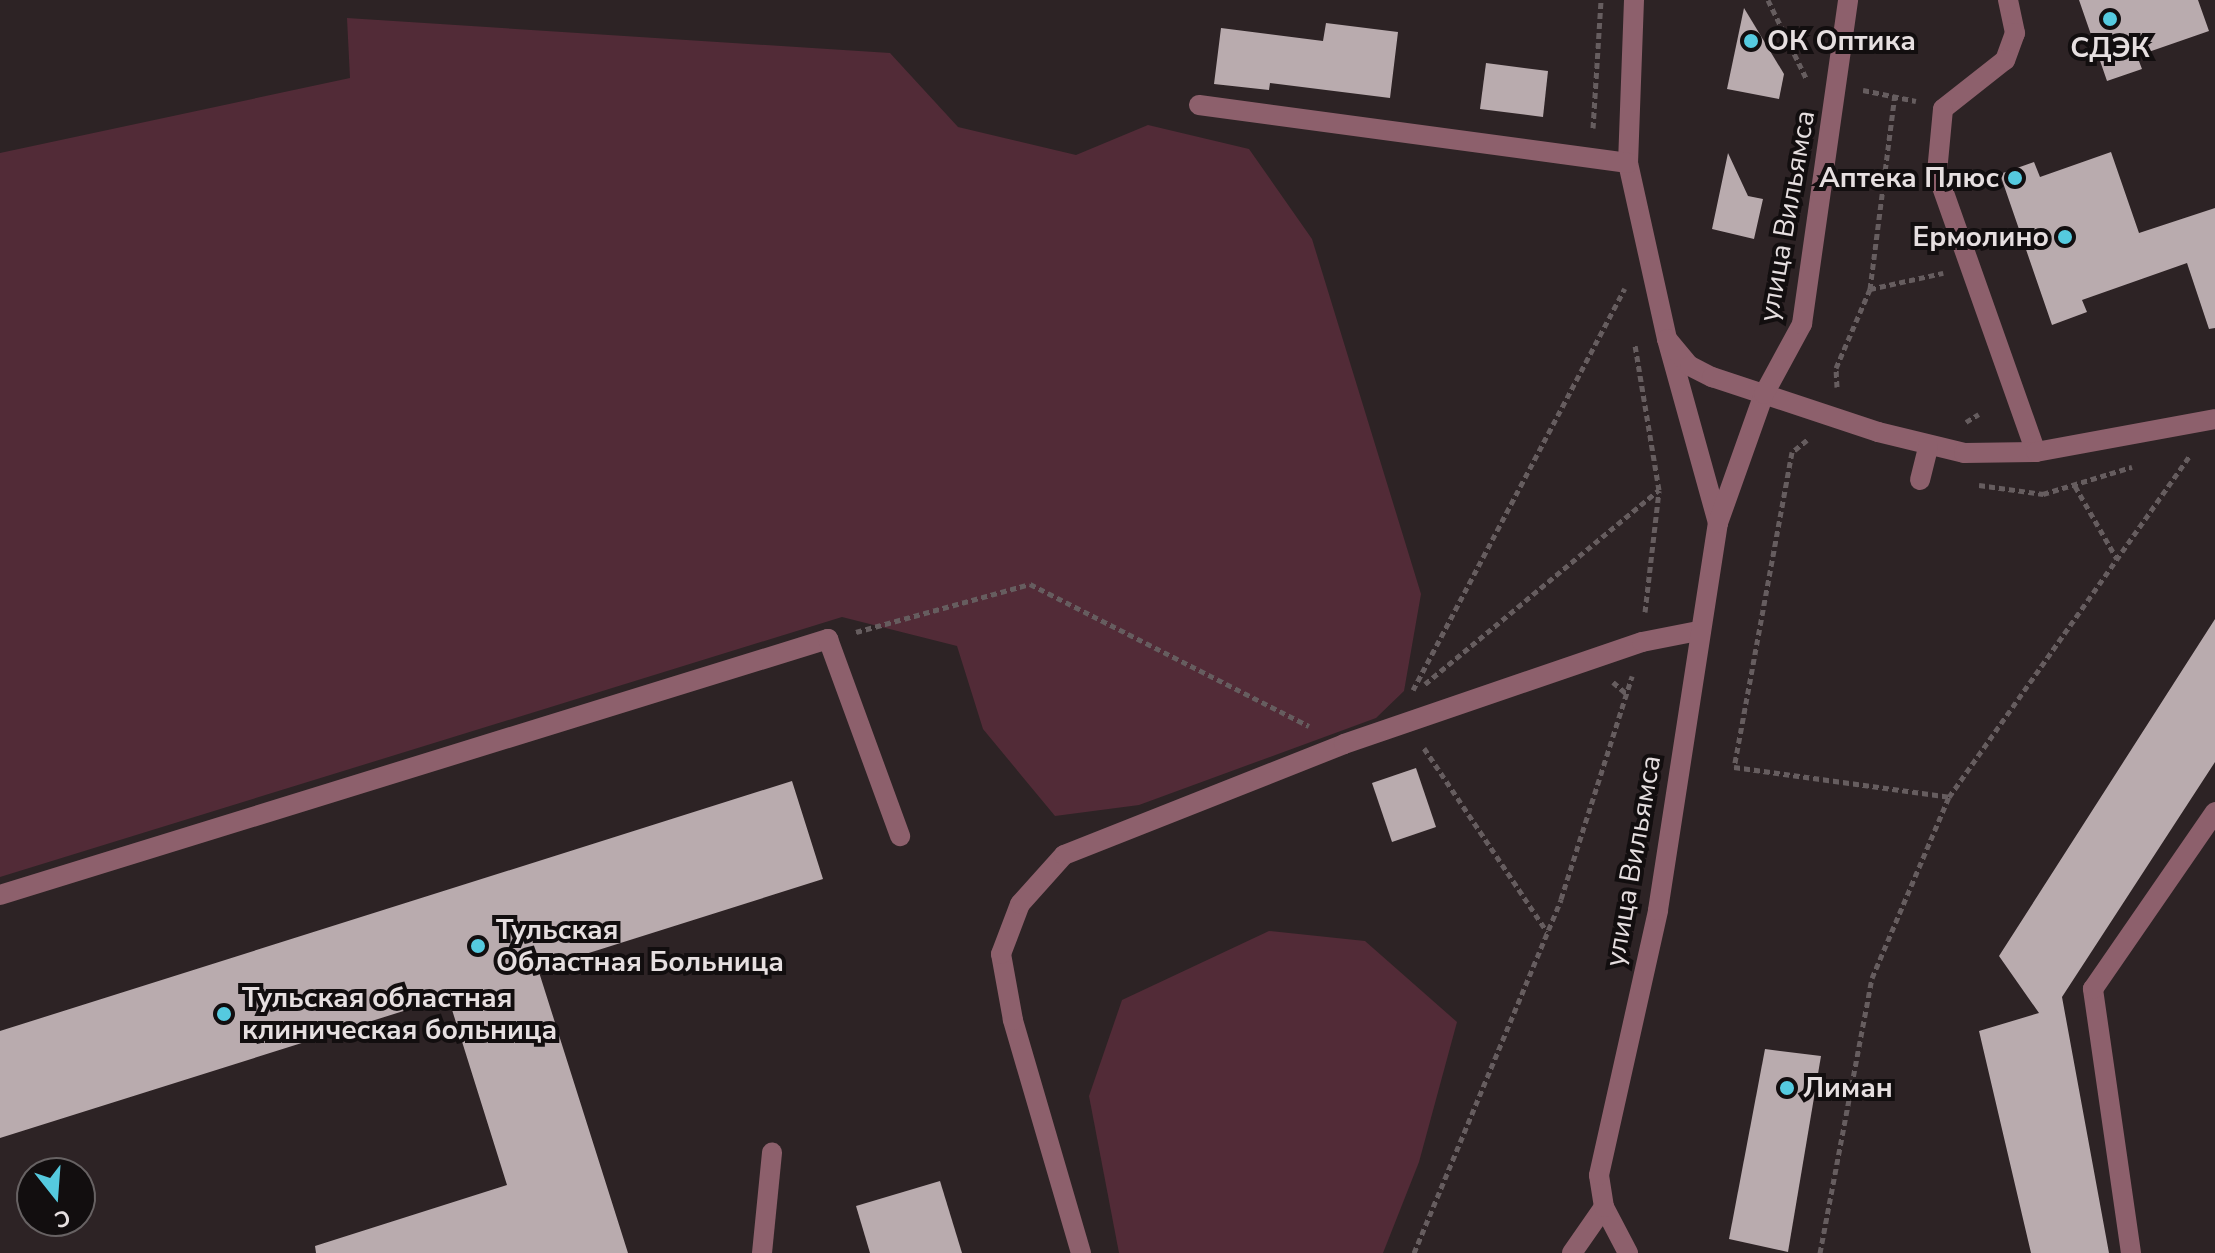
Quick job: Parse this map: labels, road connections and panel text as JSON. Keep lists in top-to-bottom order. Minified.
{"streets":{"street":["улица Вильямса"]},"places":["СДЭК","ОК Оптика","Аптека Плюс","Ермолино","Тульская Областная Больница","Тульская областная клиническая больница","Лиман"],"north":"bottom"}
